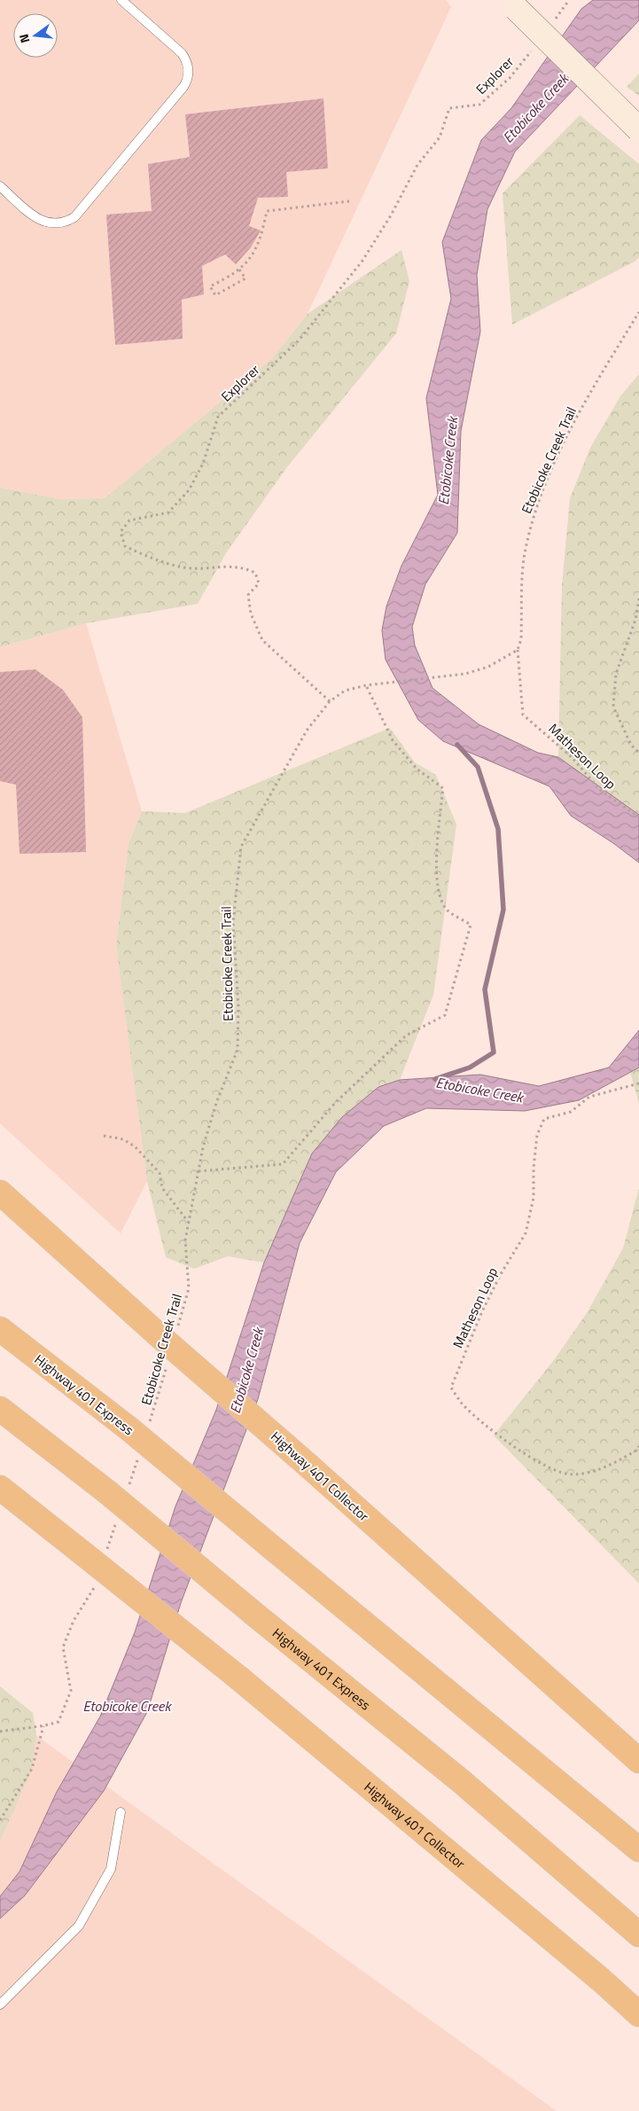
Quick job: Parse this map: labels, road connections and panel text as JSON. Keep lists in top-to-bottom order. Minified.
{"streets":{"highway":["Highway 401 Express","Highway 401 Collector"],"path":["Explorer","Etobicoke Creek Trail","Matheson Loop"]},"crossings":[["Explorer","Etobicoke Creek Trail"],["Etobicoke Creek Trail","Matheson Loop"],["Etobicoke Creek Trail","Highway 401 Express"],["Etobicoke Creek Trail","Highway 401 Collector"]],"water":["Etobicoke Creek"],"north":"left"}
